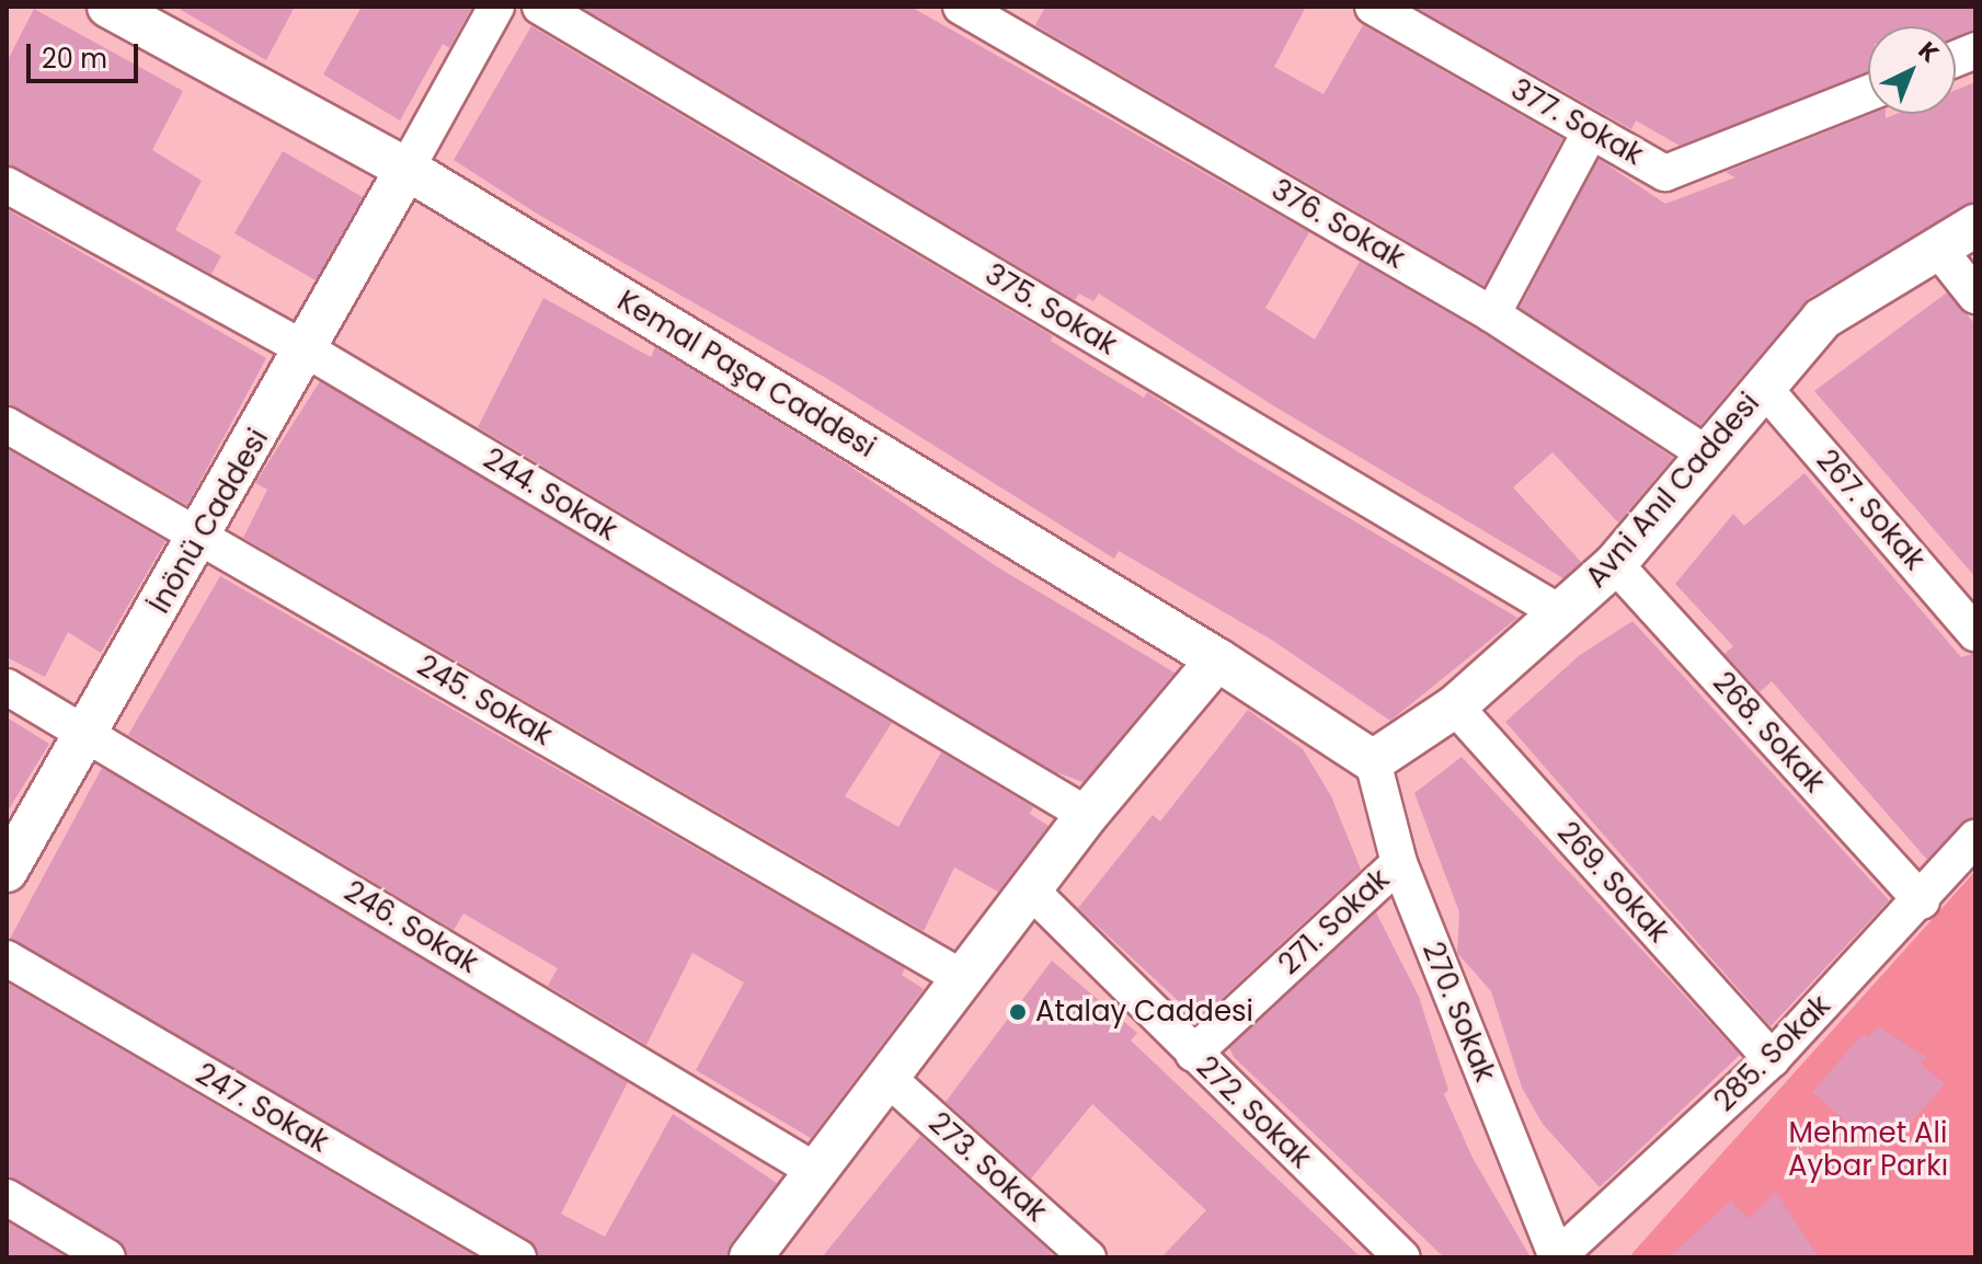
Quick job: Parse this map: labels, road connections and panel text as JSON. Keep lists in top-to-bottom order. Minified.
{"streets":{"street":["377. Sokak","376. Sokak","375. Sokak","Kemal Paşa Caddesi","Avni Anıl Caddesi","244. Sokak","267. Sokak","İnönü Caddesi","245. Sokak","268. Sokak","269. Sokak","271. Sokak","246. Sokak","270. Sokak","285. Sokak","247. Sokak","272. Sokak","273. Sokak"]},"crossings":[["376. Sokak","Avni Anıl Caddesi"],["375. Sokak","Avni Anıl Caddesi"],["Kemal Paşa Caddesi","Avni Anıl Caddesi"],["Kemal Paşa Caddesi","İnönü Caddesi"],["Kemal Paşa Caddesi","270. Sokak"],["Avni Anıl Caddesi","267. Sokak"],["Avni Anıl Caddesi","268. Sokak"],["Avni Anıl Caddesi","269. Sokak"],["Avni Anıl Caddesi","270. Sokak"],["244. Sokak","İnönü Caddesi"],["İnönü Caddesi","245. Sokak"],["İnönü Caddesi","246. Sokak"],["268. Sokak","285. Sokak"],["269. Sokak","285. Sokak"],["271. Sokak","270. Sokak"],["271. Sokak","272. Sokak"],["270. Sokak","285. Sokak"]],"parks":["Mehmet Ali Aybar Parkı"],"places":["Atalay Caddesi"],"scale_bar":"20 m","north":"top right"}
